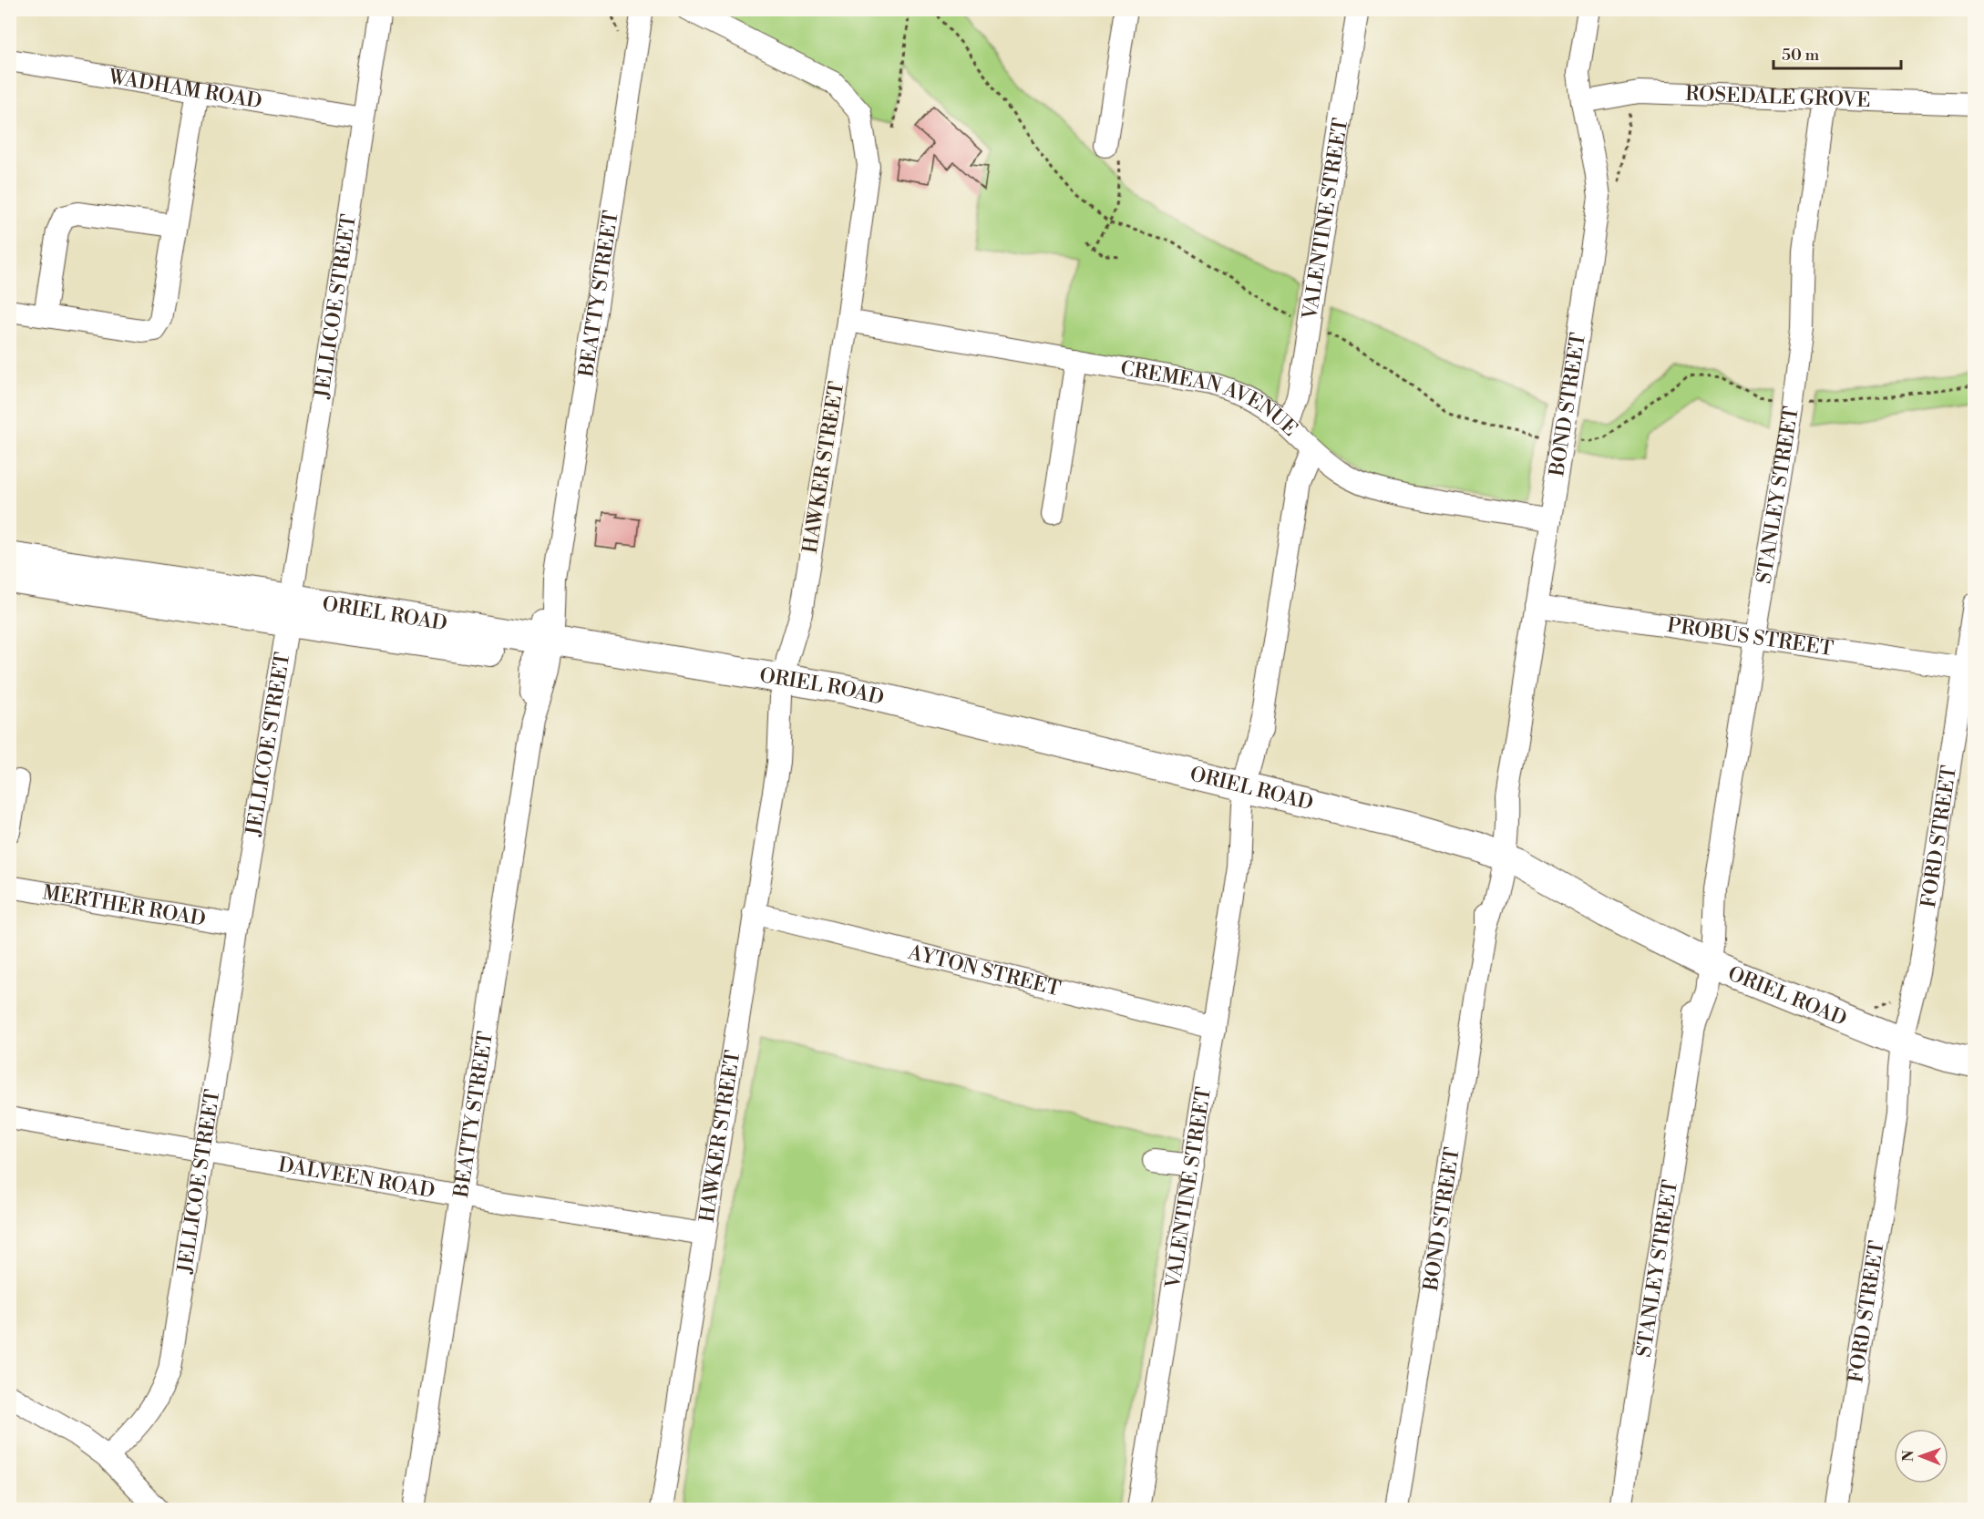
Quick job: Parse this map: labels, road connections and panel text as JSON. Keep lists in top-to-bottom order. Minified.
{"streets":{"main road":["ORIEL ROAD"],"street":["WADHAM ROAD","ROSEDALE GROVE","VALENTINE STREET","BEATTY STREET","JELLICOE STREET","CREMEAN AVENUE","BOND STREET","HAWKER STREET","STANLEY STREET","PROBUS STREET","FORD STREET","MERTHER ROAD","AYTON STREET","DALVEEN ROAD"]},"crossings":[["WADHAM ROAD","JELLICOE STREET"],["ROSEDALE GROVE","BOND STREET"],["ROSEDALE GROVE","STANLEY STREET"],["VALENTINE STREET","CREMEAN AVENUE"],["VALENTINE STREET","ORIEL ROAD"],["VALENTINE STREET","AYTON STREET"],["BEATTY STREET","ORIEL ROAD"],["BEATTY STREET","DALVEEN ROAD"],["JELLICOE STREET","ORIEL ROAD"],["JELLICOE STREET","MERTHER ROAD"],["JELLICOE STREET","DALVEEN ROAD"],["CREMEAN AVENUE","BOND STREET"],["CREMEAN AVENUE","HAWKER STREET"],["BOND STREET","ORIEL ROAD"],["BOND STREET","PROBUS STREET"],["HAWKER STREET","ORIEL ROAD"],["HAWKER STREET","AYTON STREET"],["HAWKER STREET","DALVEEN ROAD"],["STANLEY STREET","ORIEL ROAD"],["STANLEY STREET","PROBUS STREET"],["ORIEL ROAD","FORD STREET"],["PROBUS STREET","FORD STREET"]],"scale_bar":"50 m","north":"left"}
